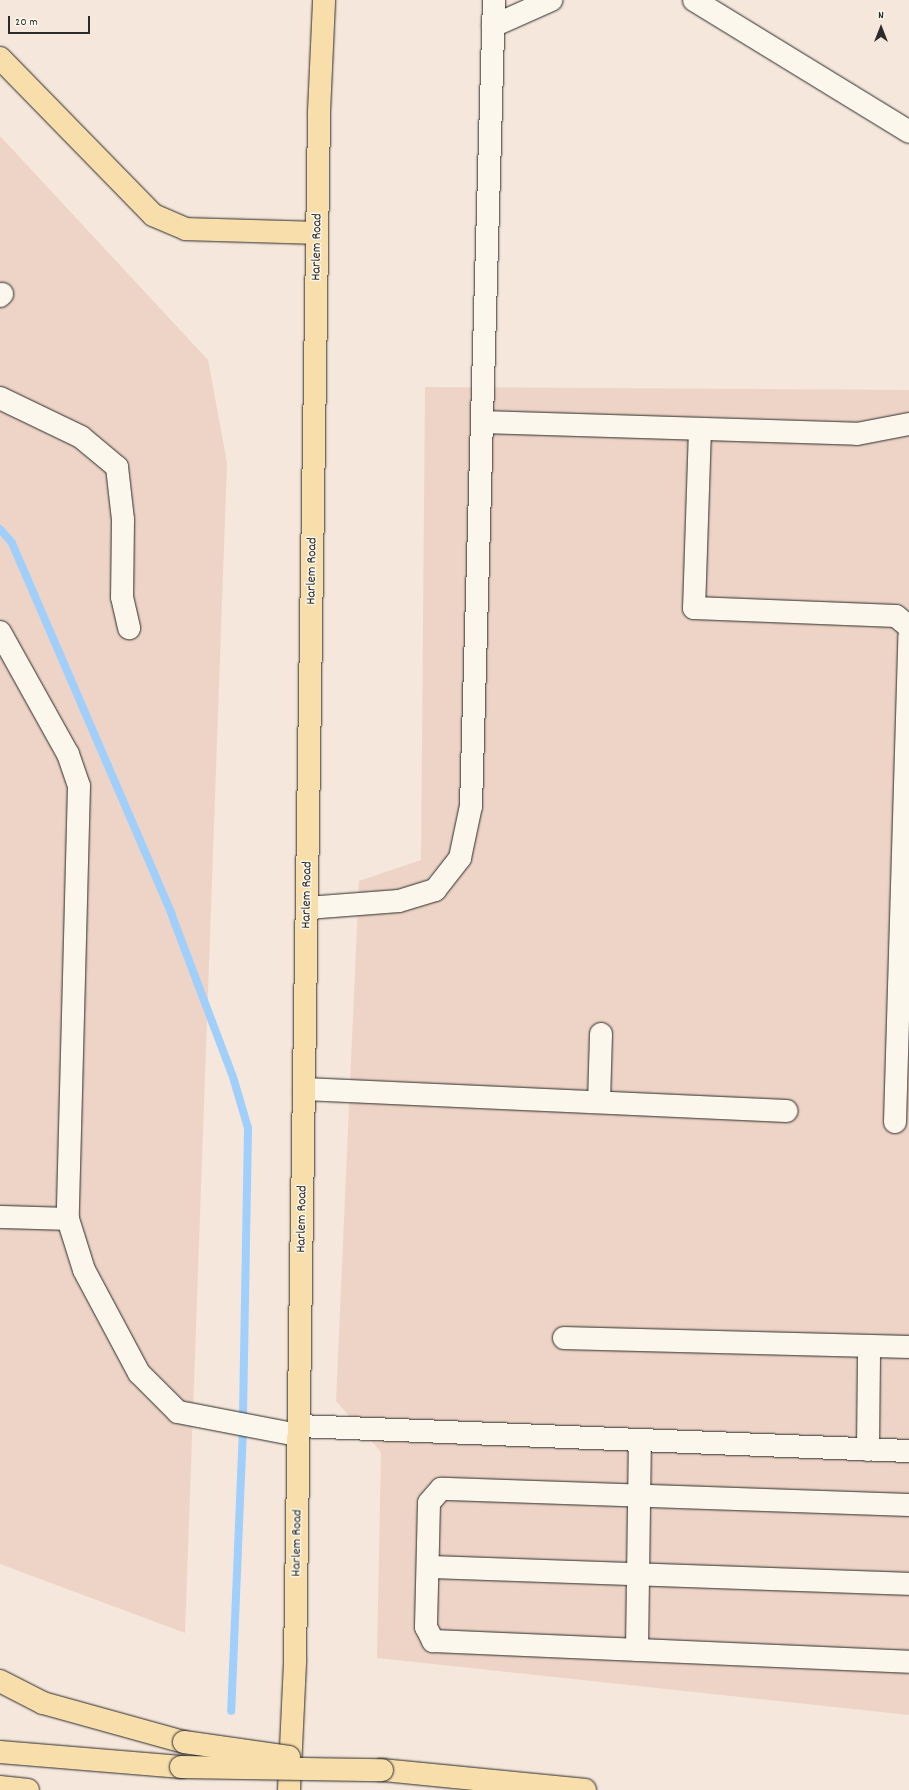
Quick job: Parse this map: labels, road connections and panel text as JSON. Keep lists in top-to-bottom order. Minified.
{"streets":{"main road":["Harlem Road"]},"scale_bar":"20 m","north":"top"}
